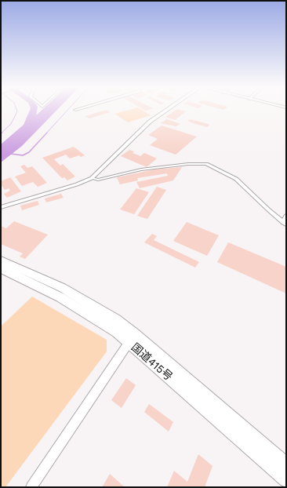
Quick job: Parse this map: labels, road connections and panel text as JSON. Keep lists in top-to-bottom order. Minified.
{"streets":{"highway":["国道415号"]}}
